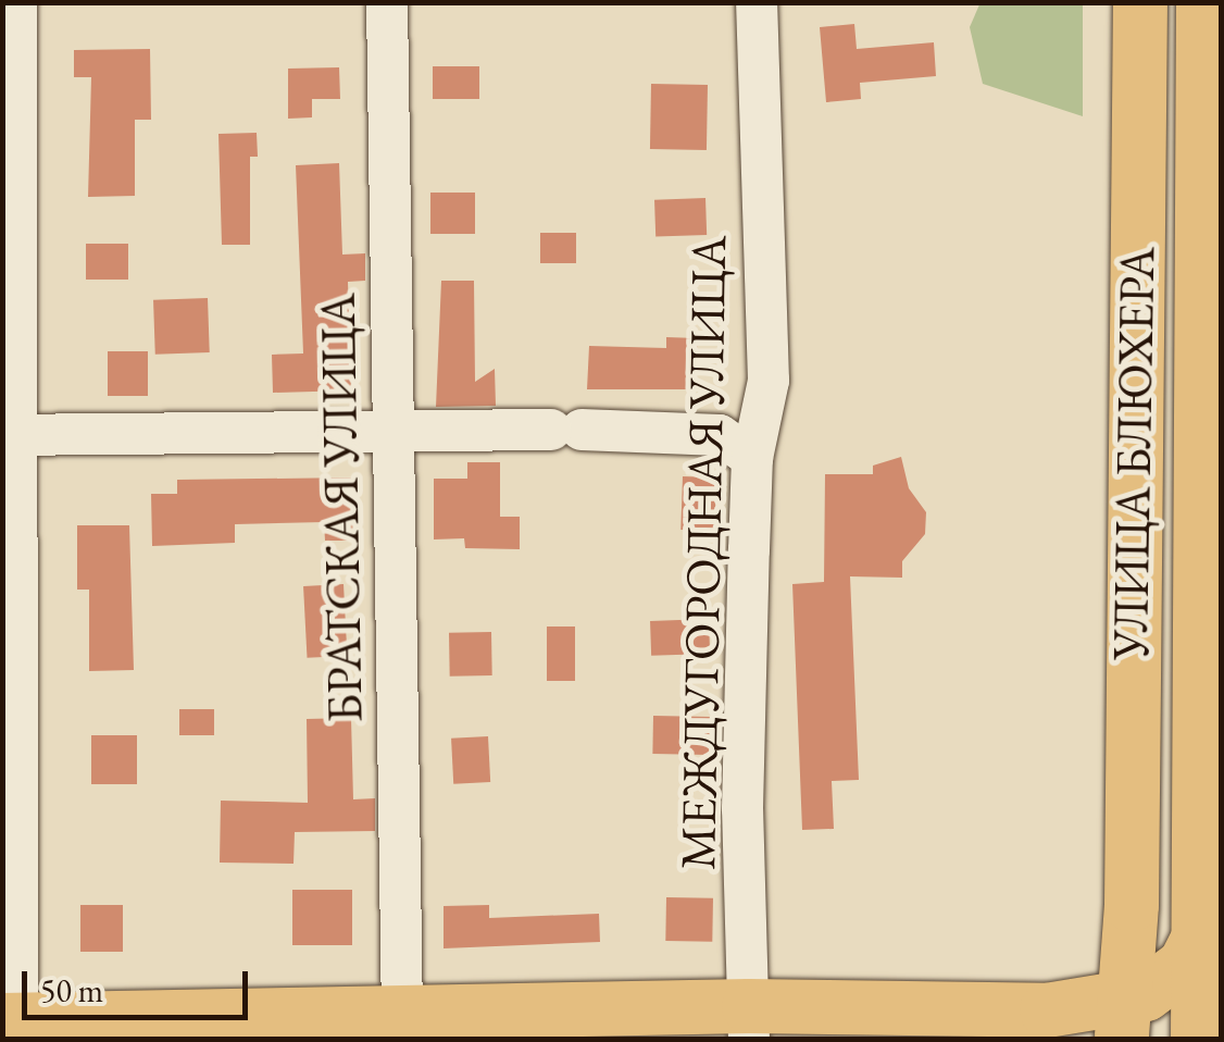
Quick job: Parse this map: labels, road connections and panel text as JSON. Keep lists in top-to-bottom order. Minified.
{"streets":{"main road":["УЛИЦА БЛЮХЕРА"],"street":["БРАТСКАЯ УЛИЦА","МЕЖДУГОРОДНАЯ УЛИЦА"]},"scale_bar":"50 m"}
